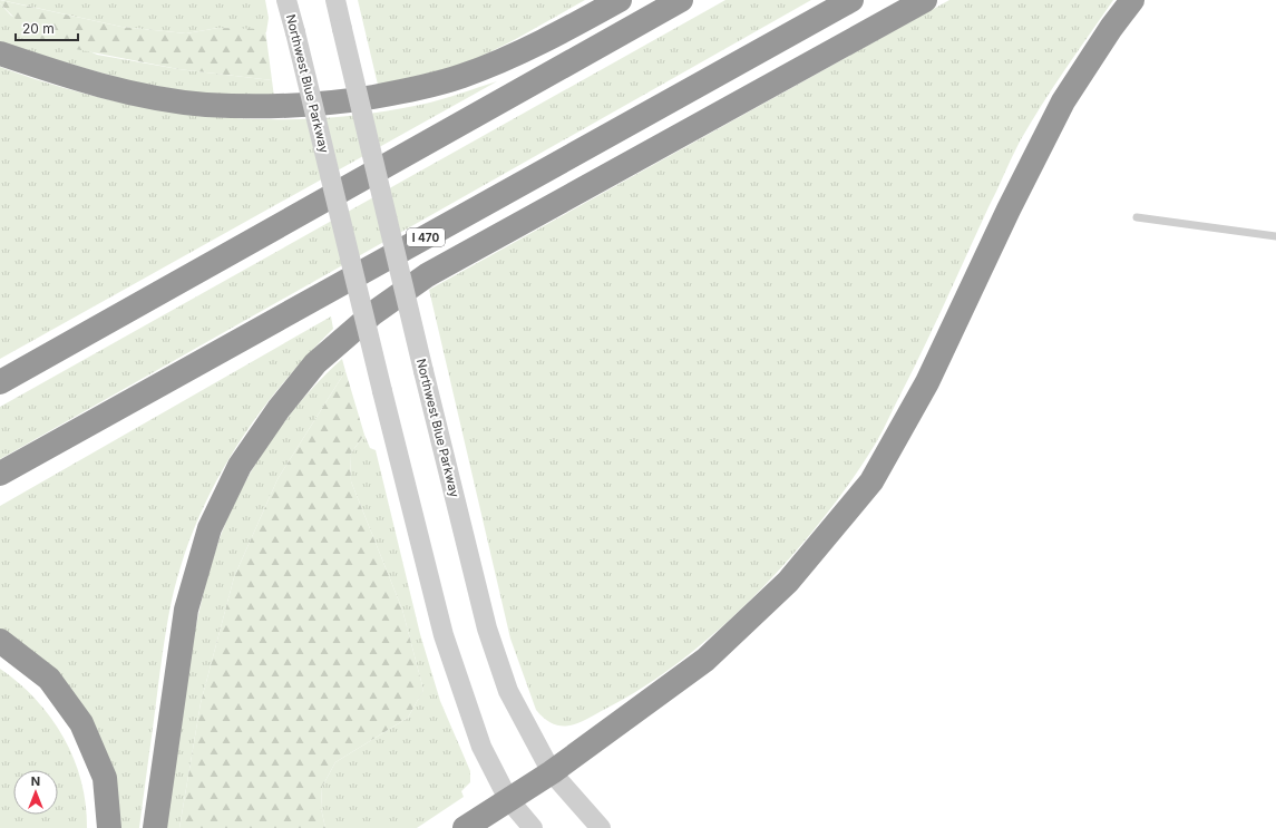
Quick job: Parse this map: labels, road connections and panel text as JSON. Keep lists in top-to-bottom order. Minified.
{"streets":{"highway":["I 470"],"street":["Northwest Blue Parkway"]},"scale_bar":"20 m","north":"top"}
